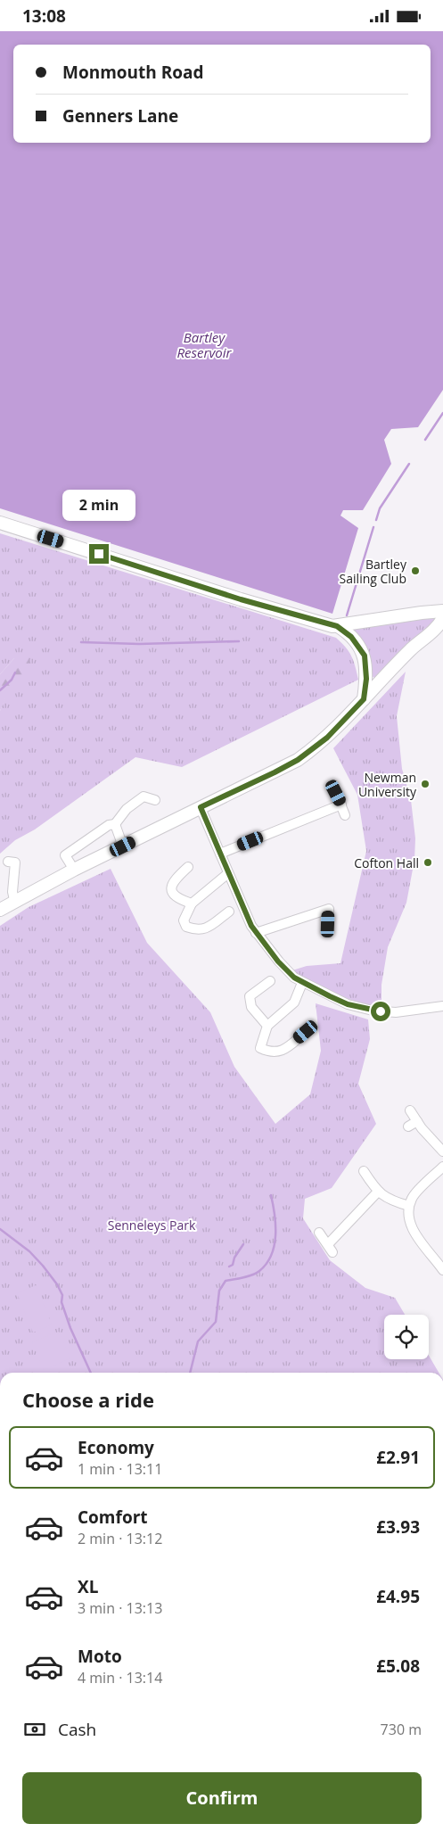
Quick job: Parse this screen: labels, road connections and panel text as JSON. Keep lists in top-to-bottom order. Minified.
{"water":["Bartley Reservoir"],"parks":["Senneleys Park"],"places":["Bartley Sailing Club","Newman University","Cofton Hall"],"page":{"status":"13:08","banner":["Monmouth Road","Genners Lane"],"bubble":"2 min","heading":"Choose a ride","list":[{"name":"Economy","note":"1 min · 13:11","value":"£2.91"},{"name":"Comfort","note":"2 min · 13:12","value":"£3.93"},{"name":"XL","note":"3 min · 13:13","value":"£4.95"},{"name":"Moto","note":"4 min · 13:14","value":"£5.08"}],"pay":["Cash","730 m"],"buttons":"Confirm"}}
